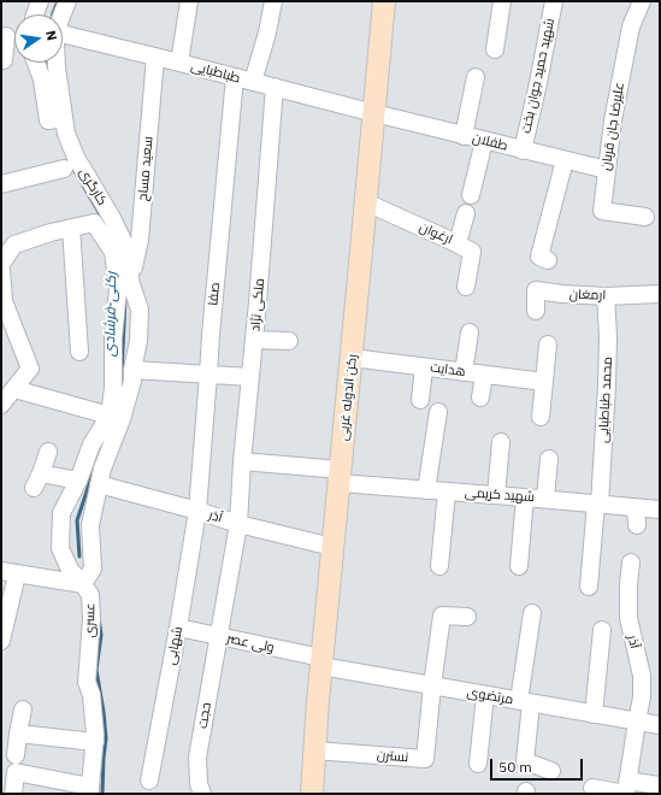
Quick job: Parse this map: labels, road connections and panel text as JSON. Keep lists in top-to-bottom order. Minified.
{"streets":{"main road":["رکن الدوله غربی"],"street":["طباطبایی","شهید حمید جوان بخت","علیرضا جان قربان","طفلان","سعید مساح","کارگری","ارغوان","صفا","ارمغان","ملکی نژاد","هدایت","محمد طباطبایی","شهید کریمی","آذر","عسری","ولی عصر","شهابی","مرتضوی","حجت","نسترن"]},"crossings":[["طباطبایی","طفلان"],["طباطبایی","سعید مساح"],["طباطبایی","صفا"],["طباطبایی","ملکی نژاد"],["طباطبایی","رکن الدوله غربی"],["شهید حمید جوان بخت","طفلان"],["علیرضا جان قربان","طفلان"],["طفلان","رکن الدوله غربی"],["سعید مساح","کارگری"],["کارگری","عسری"],["ارغوان","رکن الدوله غربی"],["صفا","آذر"],["صفا","شهابی"],["ارمغان","محمد طباطبایی"],["ملکی نژاد","شهید کریمی"],["ملکی نژاد","آذر"],["ملکی نژاد","حجت"],["هدایت","رکن الدوله غربی"],["رکن الدوله غربی","شهید کریمی"],["رکن الدوله غربی","آذر"],["رکن الدوله غربی","ولی عصر"],["رکن الدوله غربی","مرتضوی"],["رکن الدوله غربی","نسترن"],["محمد طباطبایی","شهید کریمی"],["آذر","عسری"],["آذر","شهابی"],["آذر","مرتضوی"],["آذر","حجت"],["ولی عصر","شهابی"],["ولی عصر","مرتضوی"],["ولی عصر","حجت"],["مرتضوی","نسترن"]],"water":["رکنی-فرشادی"],"scale_bar":"50 m","north":"right"}
